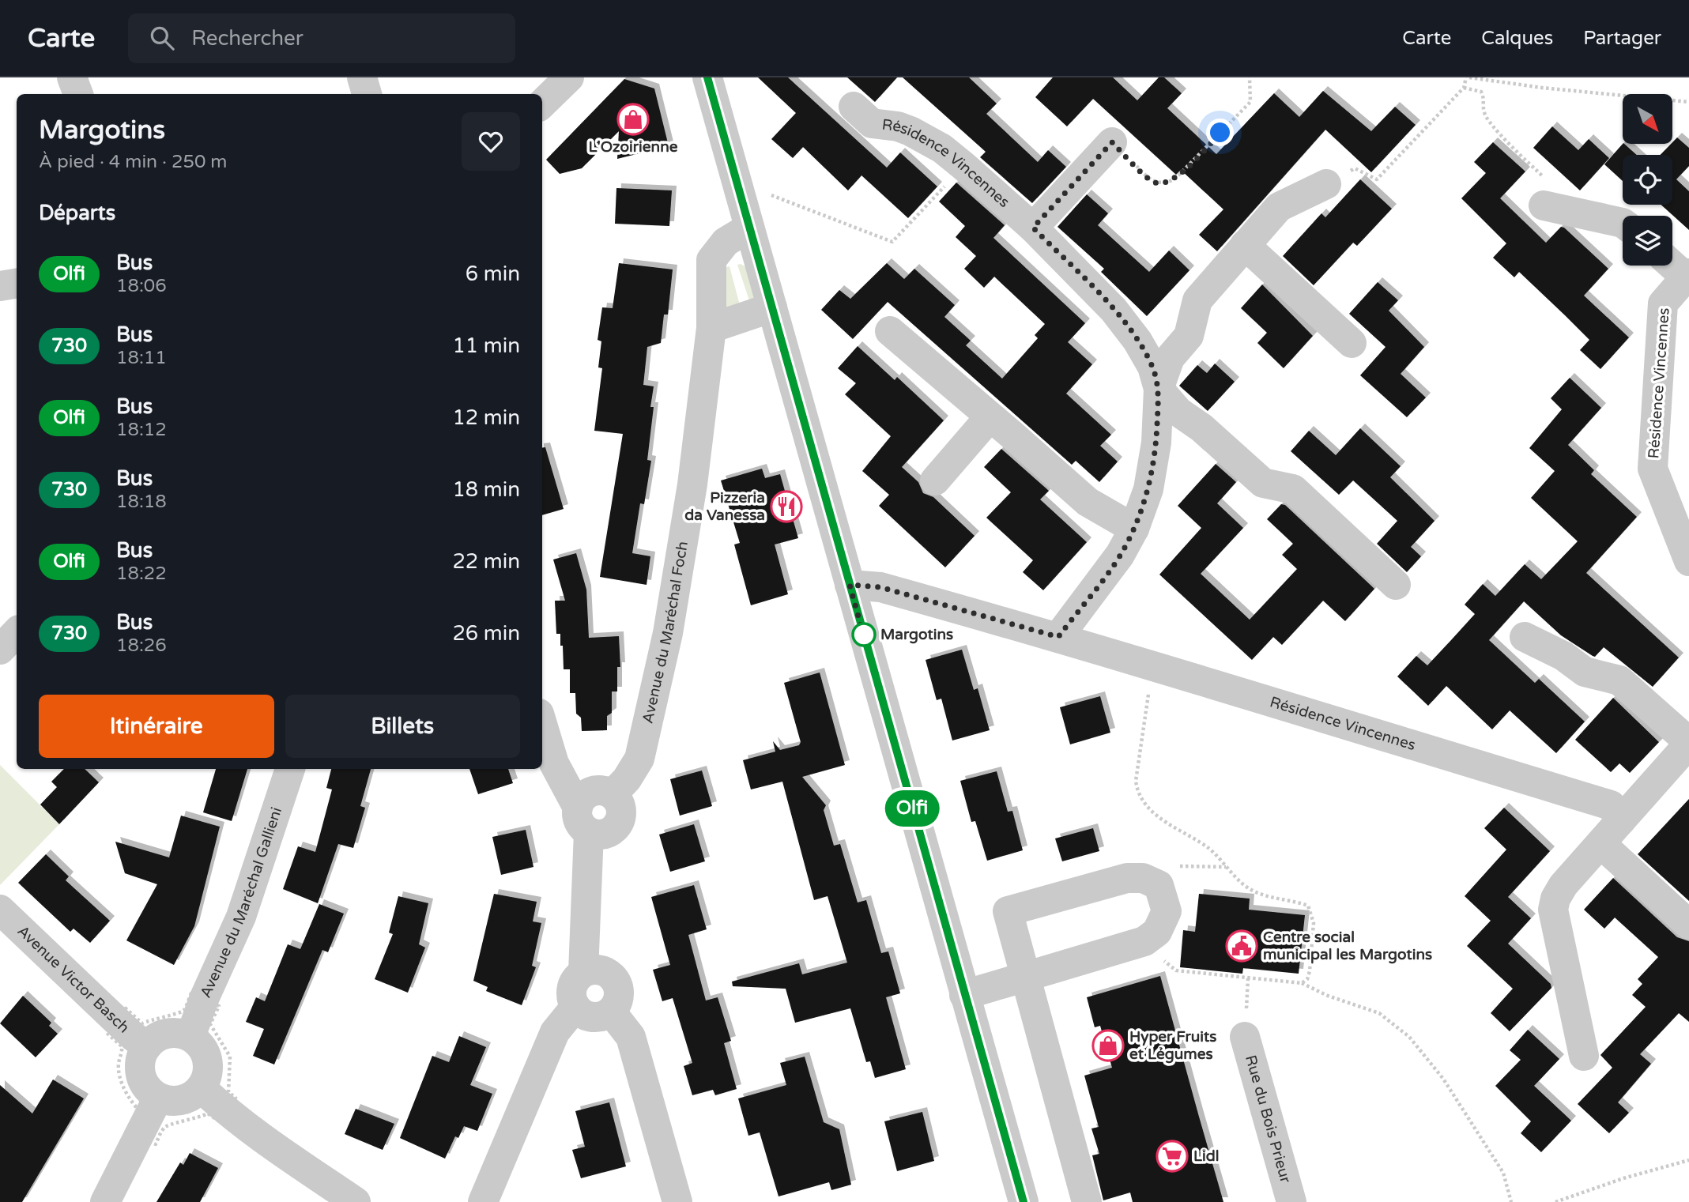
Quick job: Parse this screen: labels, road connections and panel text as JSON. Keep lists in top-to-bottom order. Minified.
{"streets":{"street":["Résidence Vincennes","Avenue du Maréchal Foch","Avenue du Maréchal Gallieni","Avenue Victor Basch","Rue du Bois Prieur"]},"crossings":[["Avenue du Maréchal Gallieni","Avenue Victor Basch"]],"places":{"shop":["L'Ozoirienne","Hyper Fruits et Légumes"],"restaurant":["Pizzeria da Vanessa"],"other":["Margotins"],"public building":["Centre social municipal les Margotins"],"supermarket":["Lidl"]},"lines":["bus line Olfi"],"north":"bottom right","page":{"header":"Carte","search":"Rechercher","nav":["Carte","Calques","Partager"],"on_map":"Olfi","heading":[["Margotins","À pied · 4 min · 250 m"],"Départs"],"list":[{"mark":"Olfi","name":"Bus","note":"18:06","value":"6 min"},{"mark":"730","name":"Bus","note":"18:11","value":"11 min"},{"mark":"Olfi","name":"Bus","note":"18:12","value":"12 min"},{"mark":"730","name":"Bus","note":"18:18","value":"18 min"},{"mark":"Olfi","name":"Bus","note":"18:22","value":"22 min"},{"mark":"730","name":"Bus","note":"18:26","value":"26 min"}],"buttons":["Itinéraire","Billets"]}}
